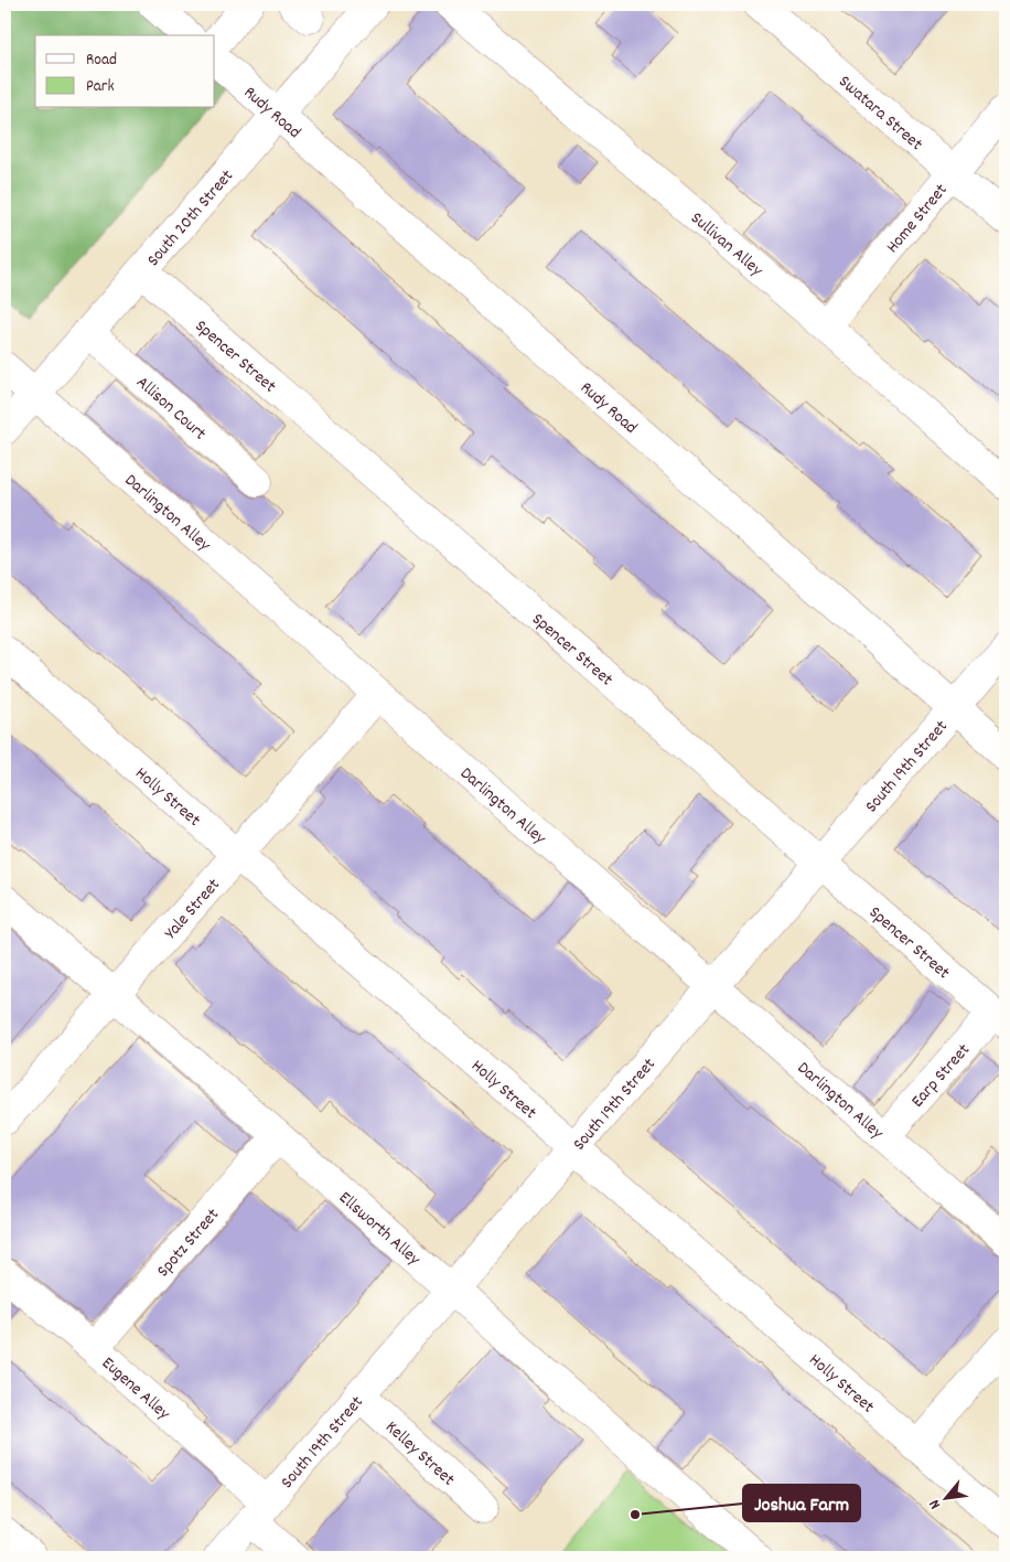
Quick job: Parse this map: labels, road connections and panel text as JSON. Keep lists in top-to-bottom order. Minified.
{"streets":{"street":["Rudy Road","Swatara Street","South 20th Street","Home Street","Sullivan Alley","Spencer Street","Allison Court","Darlington Alley","South 19th Street","Holly Street","Yale Street","Earp Street","Ellsworth Alley","Spotz Street","Eugene Alley","Kelley Street"]},"crossings":[["Rudy Road","South 20th Street"],["Rudy Road","South 19th Street"],["Swatara Street","Home Street"],["South 20th Street","Spencer Street"],["South 20th Street","Allison Court"],["South 20th Street","Darlington Alley"],["Home Street","Sullivan Alley"],["Spencer Street","South 19th Street"],["Spencer Street","Earp Street"],["Darlington Alley","South 19th Street"],["Darlington Alley","Yale Street"],["Darlington Alley","Earp Street"],["South 19th Street","Holly Street"],["South 19th Street","Ellsworth Alley"],["South 19th Street","Eugene Alley"],["South 19th Street","Kelley Street"],["Holly Street","Yale Street"],["Yale Street","Ellsworth Alley"],["Ellsworth Alley","Spotz Street"],["Spotz Street","Eugene Alley"]],"places":["Joshua Farm"],"legend":["Road","Park"],"north":"bottom left"}
